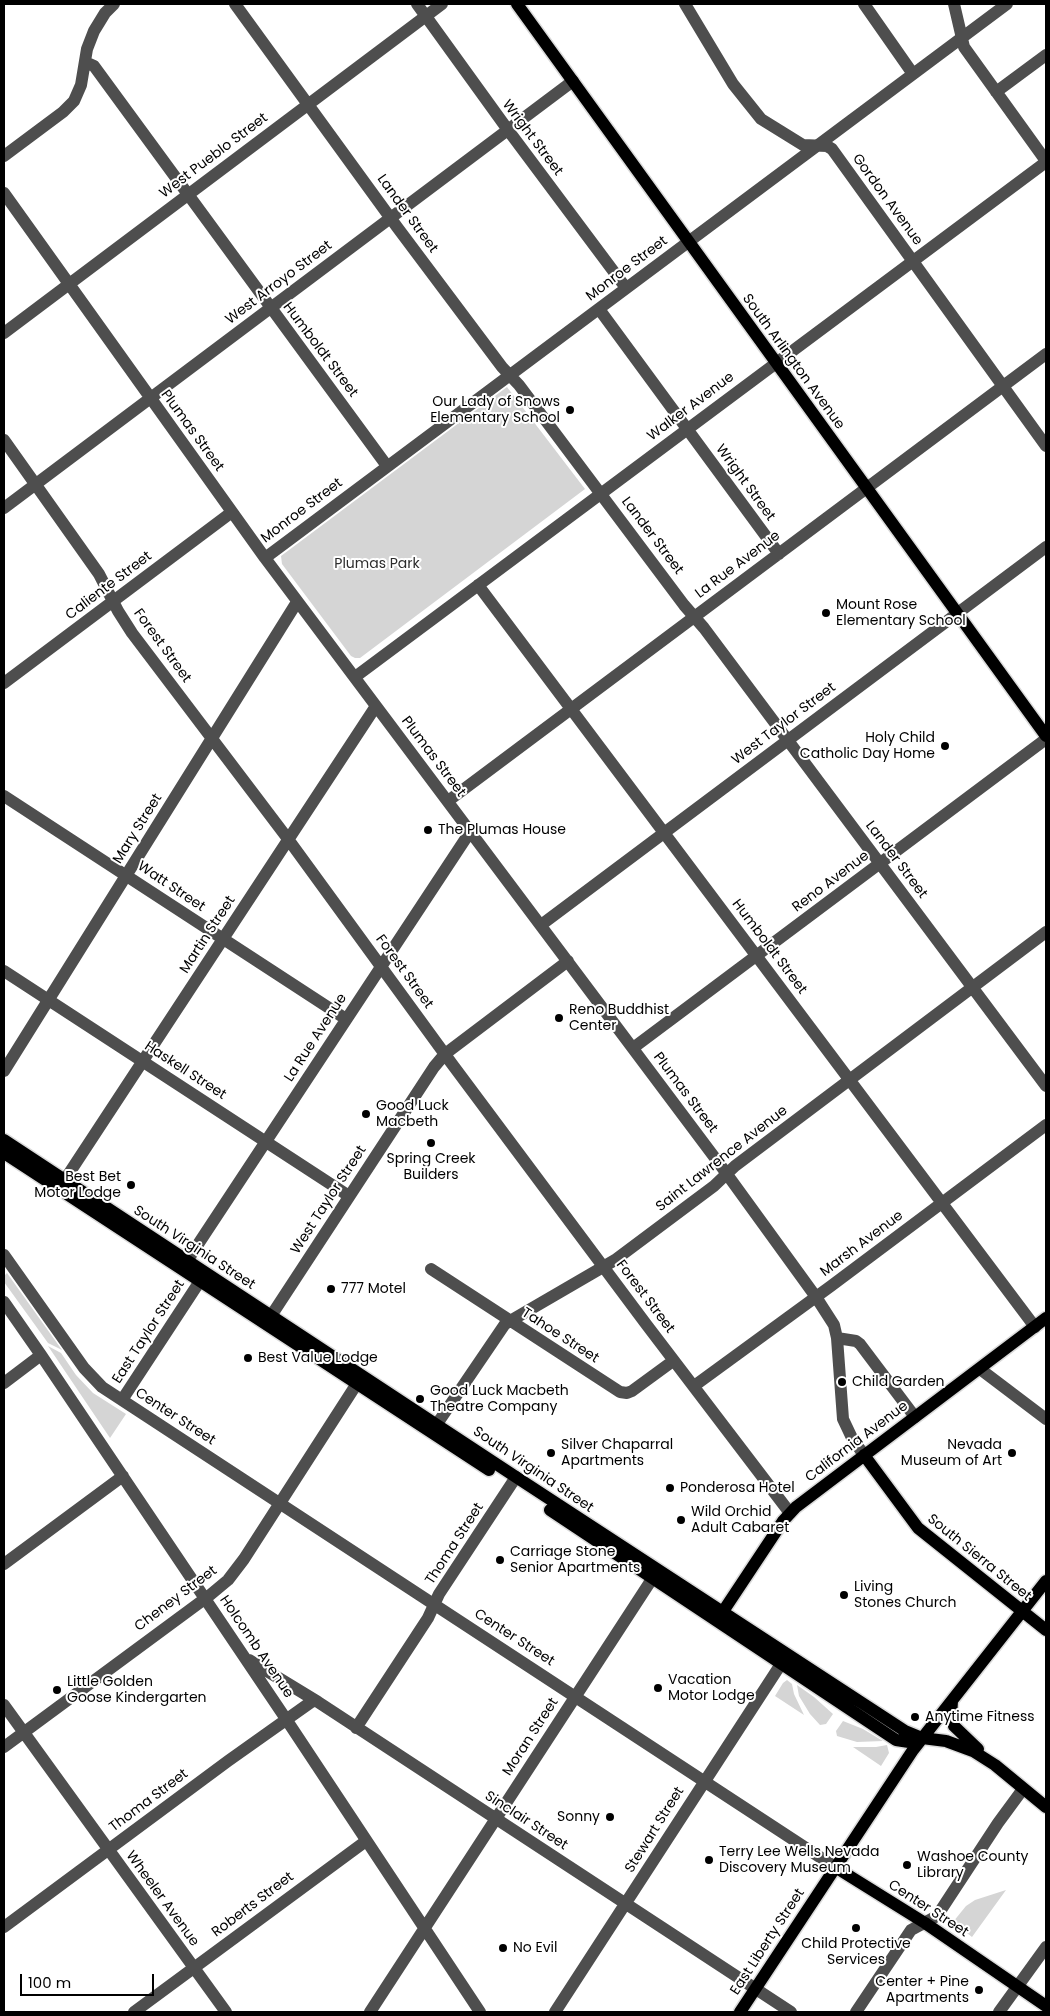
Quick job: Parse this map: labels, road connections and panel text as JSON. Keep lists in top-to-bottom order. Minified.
{"streets":{"main road":["South Arlington Avenue","South Virginia Street","Center Street","California Avenue","South Sierra Street","East Liberty Street"],"street":["Wright Street","West Pueblo Street","Gordon Avenue","Lander Street","Monroe Street","West Arroyo Street","Humboldt Street","Walker Avenue","Plumas Street","La Rue Avenue","Caliente Street","Forest Street","West Taylor Street","Mary Street","Reno Avenue","Watt Street","Martin Street","Haskell Street","Saint Lawrence Avenue","Marsh Avenue","East Taylor Street","Tahoe Street","Thoma Street","Cheney Street","Holcomb Avenue","Moran Street","Sinclair Street","Stewart Street","Wheeler Avenue","Roberts Street"]},"crossings":[["Wright Street","West Pueblo Street"],["Wright Street","Monroe Street"],["Wright Street","West Arroyo Street"],["Wright Street","Walker Avenue"],["Wright Street","La Rue Avenue"],["West Pueblo Street","Lander Street"],["West Pueblo Street","Humboldt Street"],["West Pueblo Street","Plumas Street"],["Gordon Avenue","Monroe Street"],["Gordon Avenue","Walker Avenue"],["Gordon Avenue","La Rue Avenue"],["Lander Street","Monroe Street"],["Lander Street","West Arroyo Street"],["Lander Street","Walker Avenue"],["Lander Street","La Rue Avenue"],["Lander Street","West Taylor Street"],["Lander Street","Reno Avenue"],["Lander Street","Saint Lawrence Avenue"],["Monroe Street","Humboldt Street"],["Monroe Street","South Arlington Avenue"],["Monroe Street","Plumas Street"],["West Arroyo Street","Humboldt Street"],["West Arroyo Street","South Arlington Avenue"],["West Arroyo Street","Plumas Street"],["West Arroyo Street","Forest Street"],["Humboldt Street","Walker Avenue"],["Humboldt Street","La Rue Avenue"],["Humboldt Street","West Taylor Street"],["Humboldt Street","Reno Avenue"],["Humboldt Street","Saint Lawrence Avenue"],["Humboldt Street","Marsh Avenue"],["Humboldt Street","California Avenue"],["South Arlington Avenue","Walker Avenue"],["South Arlington Avenue","La Rue Avenue"],["South Arlington Avenue","West Taylor Street"],["South Arlington Avenue","Reno Avenue"],["Walker Avenue","Plumas Street"],["Plumas Street","La Rue Avenue"],["Plumas Street","Caliente Street"],["Plumas Street","West Taylor Street"],["Plumas Street","Mary Street"],["Plumas Street","Reno Avenue"],["Plumas Street","Martin Street"],["Plumas Street","Saint Lawrence Avenue"],["Plumas Street","Marsh Avenue"],["Plumas Street","California Avenue"],["Plumas Street","South Sierra Street"],["La Rue Avenue","Forest Street"],["La Rue Avenue","Watt Street"],["La Rue Avenue","Haskell Street"],["La Rue Avenue","South Virginia Street"],["Caliente Street","Forest Street"],["Forest Street","West Taylor Street"],["Forest Street","Mary Street"],["Forest Street","Martin Street"],["Forest Street","Saint Lawrence Avenue"],["Forest Street","Marsh Avenue"],["Forest Street","Tahoe Street"],["Forest Street","California Avenue"],["West Taylor Street","Haskell Street"],["West Taylor Street","South Virginia Street"],["Mary Street","Watt Street"],["Mary Street","Haskell Street"],["Watt Street","Martin Street"],["Martin Street","Haskell Street"],["Martin Street","South Virginia Street"],["Saint Lawrence Avenue","South Virginia Street"],["Saint Lawrence Avenue","Tahoe Street"],["South Virginia Street","East Taylor Street"],["South Virginia Street","California Avenue"],["South Virginia Street","Thoma Street"],["South Virginia Street","Cheney Street"],["South Virginia Street","Moran Street"],["South Virginia Street","Stewart Street"],["South Virginia Street","East Liberty Street"],["East Taylor Street","Center Street"],["Center Street","Thoma Street"],["Center Street","Cheney Street"],["Center Street","Moran Street"],["Center Street","Stewart Street"],["Center Street","East Liberty Street"],["California Avenue","South Sierra Street"],["Thoma Street","Holcomb Avenue"],["Thoma Street","Sinclair Street"],["Thoma Street","Wheeler Avenue"],["South Sierra Street","East Liberty Street"],["Cheney Street","Holcomb Avenue"],["Cheney Street","Wheeler Avenue"],["Holcomb Avenue","Moran Street"],["Holcomb Avenue","Sinclair Street"],["Holcomb Avenue","Roberts Street"],["Moran Street","Sinclair Street"],["Sinclair Street","Stewart Street"],["Sinclair Street","East Liberty Street"],["Wheeler Avenue","Roberts Street"]],"parks":["Plumas Park"],"places":["Our Lady of Snows Elementary School","Mount Rose Elementary School","Holy Child Catholic Day Home","The Plumas House","Reno Buddhist Center","Good Luck Macbeth","Spring Creek Builders","Best Bet Motor Lodge","777 Motel","Best Value Lodge","Child Garden","Good Luck Macbeth Theatre Company","Silver Chaparral Apartments","Nevada Museum of Art","Ponderosa Hotel","Wild Orchid Adult Cabaret","Carriage Stone Senior Apartments","Living Stones Church","Vacation Motor Lodge","Little Golden Goose Kindergarten","Anytime Fitness","Sonny","Terry Lee Wells Nevada Discovery Museum","Washoe County Library","Child Protective Services","No Evil","Center + Pine Apartments"],"scale_bar":"100 m"}
